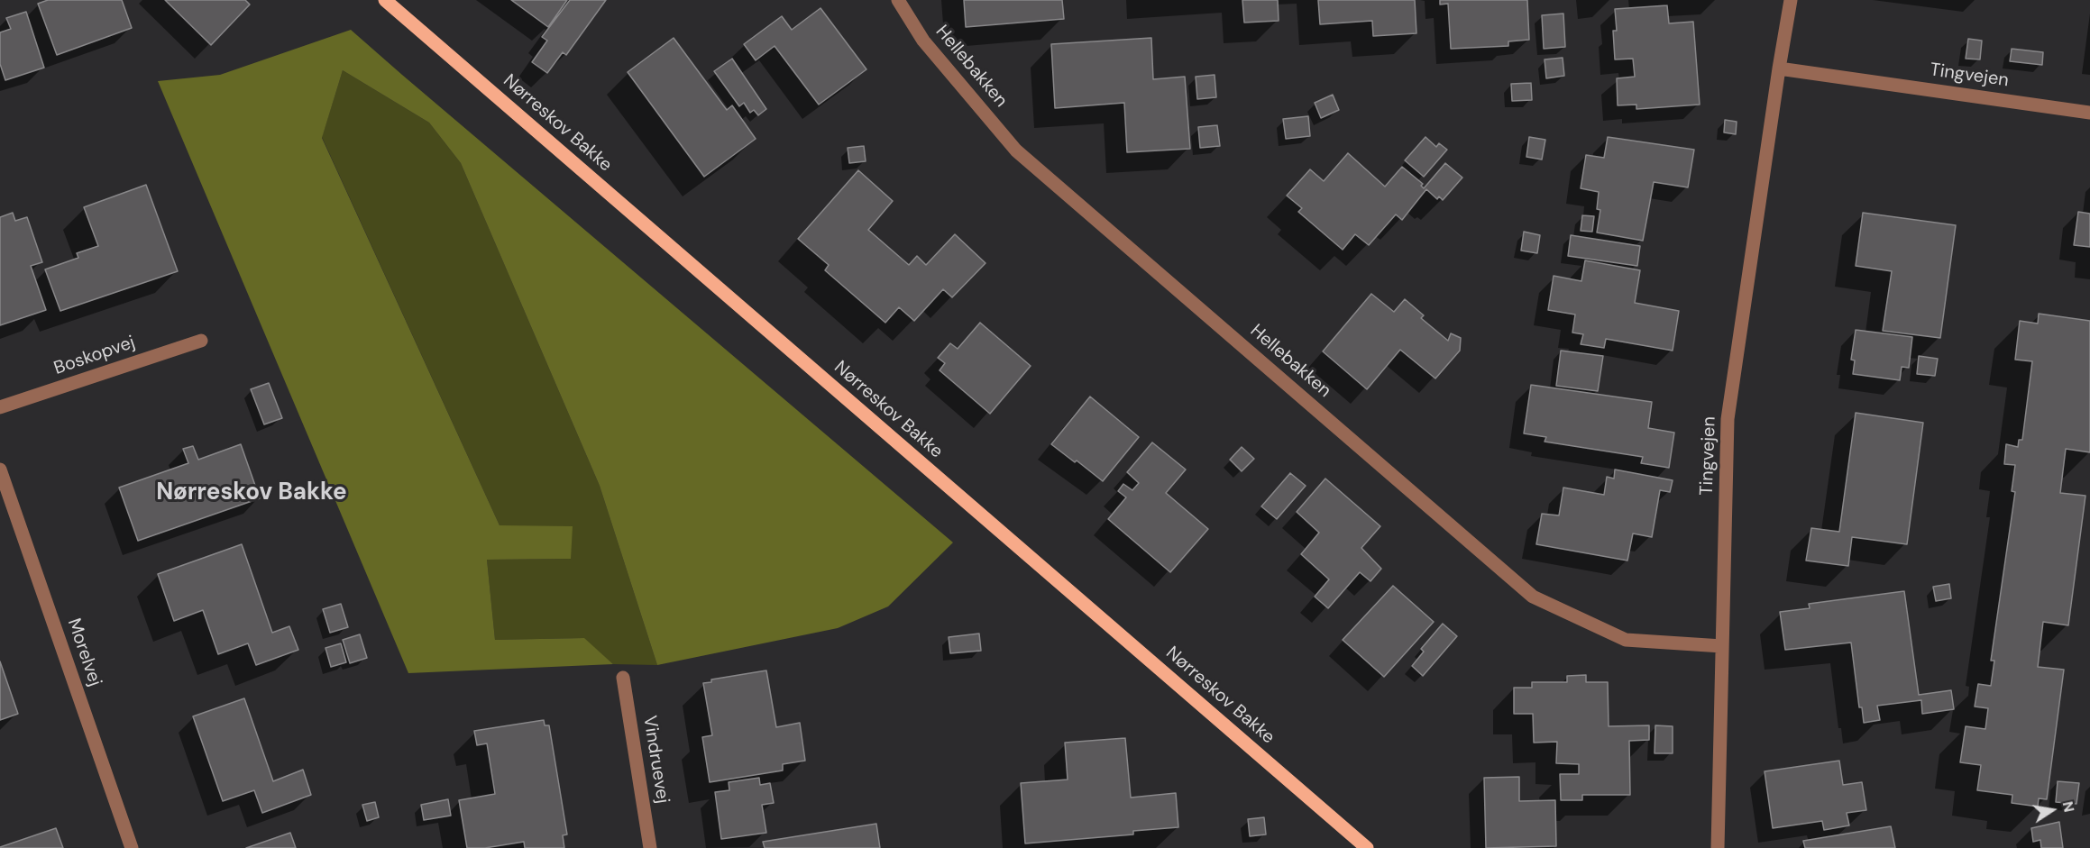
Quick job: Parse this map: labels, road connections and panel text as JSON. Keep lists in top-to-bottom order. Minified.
{"streets":{"main road":["Nørreskov Bakke"],"street":["Hellebakken","Tingvejen","Boskopvej","Morelvej","Vindruevej"]},"crossings":[["Hellebakken","Tingvejen"]],"districts":["Nørreskov Bakke"],"north":"right"}
